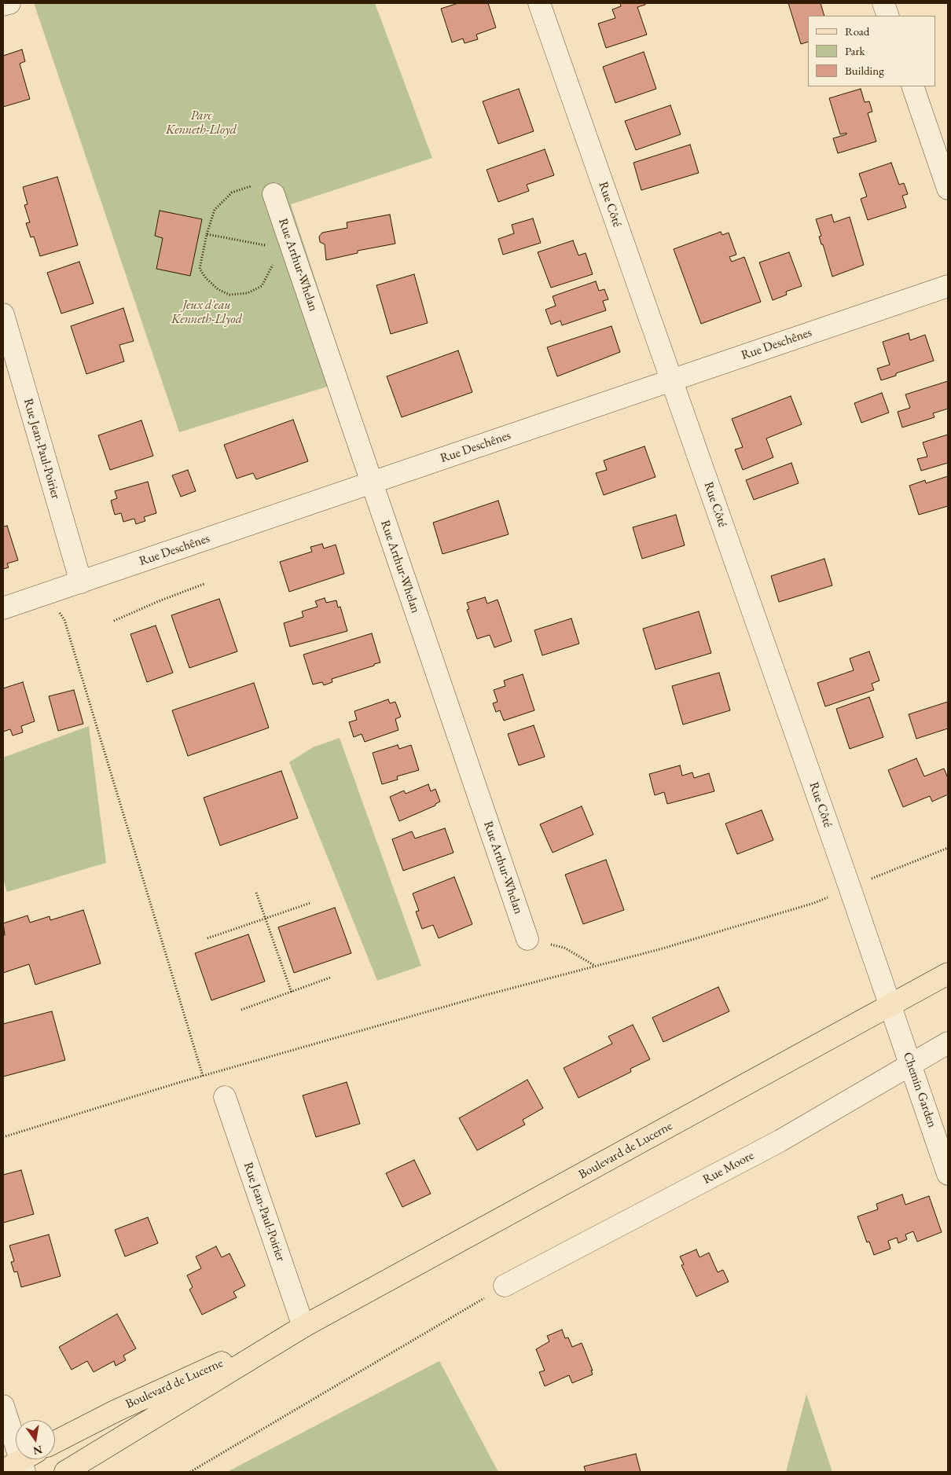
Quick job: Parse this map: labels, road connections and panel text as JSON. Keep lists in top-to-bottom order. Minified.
{"streets":{"main road":["Boulevard de Lucerne"],"street":["Rue Côté","Rue Arthur-Whelan","Rue Deschênes","Rue Jean-Paul-Poirier","Chemin Garden","Rue Moore"]},"crossings":[["Rue Côté","Rue Deschênes"],["Rue Côté","Chemin Garden"],["Rue Côté","Boulevard de Lucerne"],["Rue Arthur-Whelan","Rue Deschênes"],["Rue Deschênes","Rue Jean-Paul-Poirier"],["Rue Jean-Paul-Poirier","Boulevard de Lucerne"],["Chemin Garden","Boulevard de Lucerne"],["Chemin Garden","Rue Moore"]],"parks":["Parc Kenneth-Lloyd","Jeux d'eau Kenneth-Llyod"],"legend":["Road","Park","Building"],"north":"bottom"}
